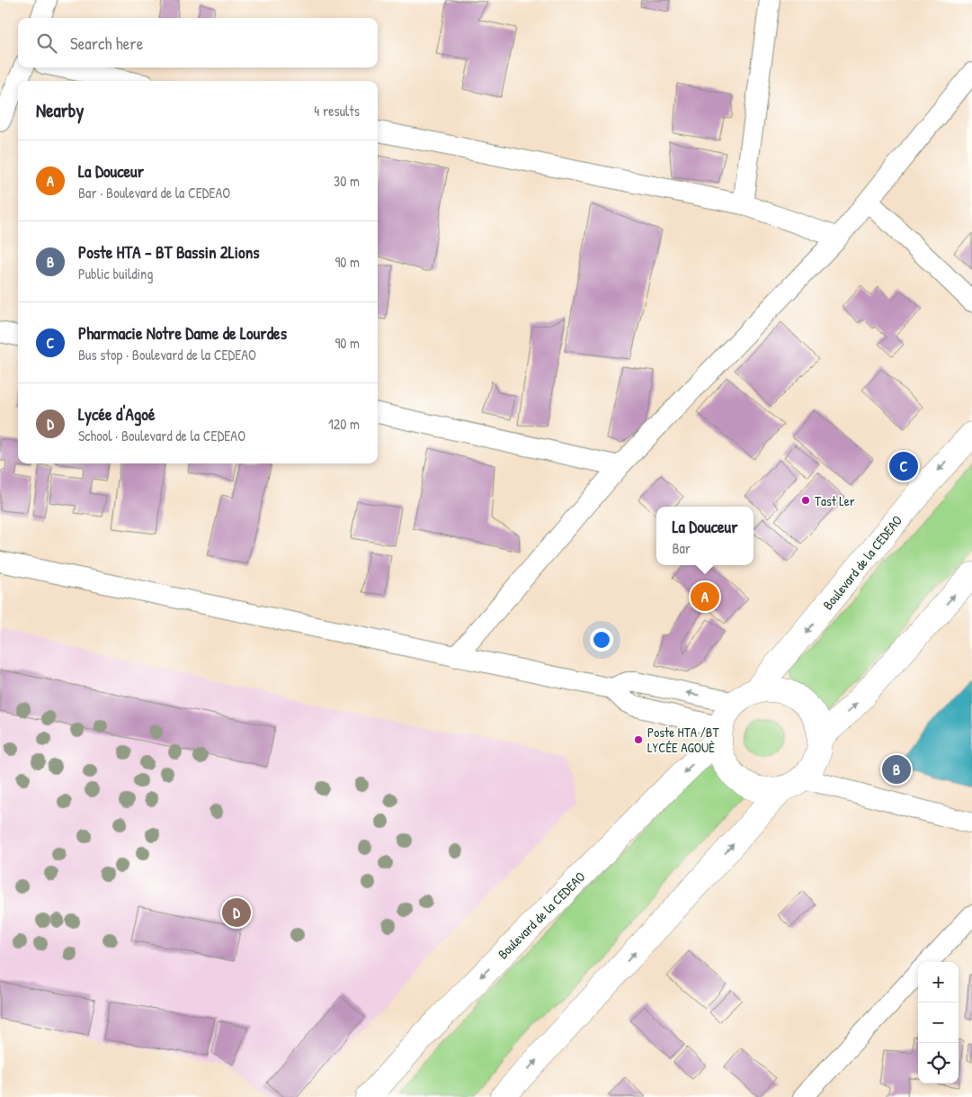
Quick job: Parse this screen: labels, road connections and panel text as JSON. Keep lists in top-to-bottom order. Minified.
{"streets":{"main road":["Boulevard de la CEDEAO"]},"places":["Tast Ler","Poste HTA /BT LYCÉE AGOUÈ"],"page":{"search":"Search here","heading":["Nearby","4 results"],"list":[{"mark":"A","name":"La Douceur","note":"Bar · Boulevard de la CEDEAO","value":"30 m"},{"mark":"B","name":"Poste HTA - BT Bassin 2Lions","note":"Public building","value":"90 m"},{"mark":"C","name":"Pharmacie Notre Dame de Lourdes","note":"Bus stop · Boulevard de la CEDEAO","value":"90 m"},{"mark":"D","name":"Lycée d'Agoé","note":"School · Boulevard de la CEDEAO","value":"120 m"}],"pins":["C","A","B","D"],"popup":["La Douceur","Bar"],"map_buttons":["+","−"]}}
